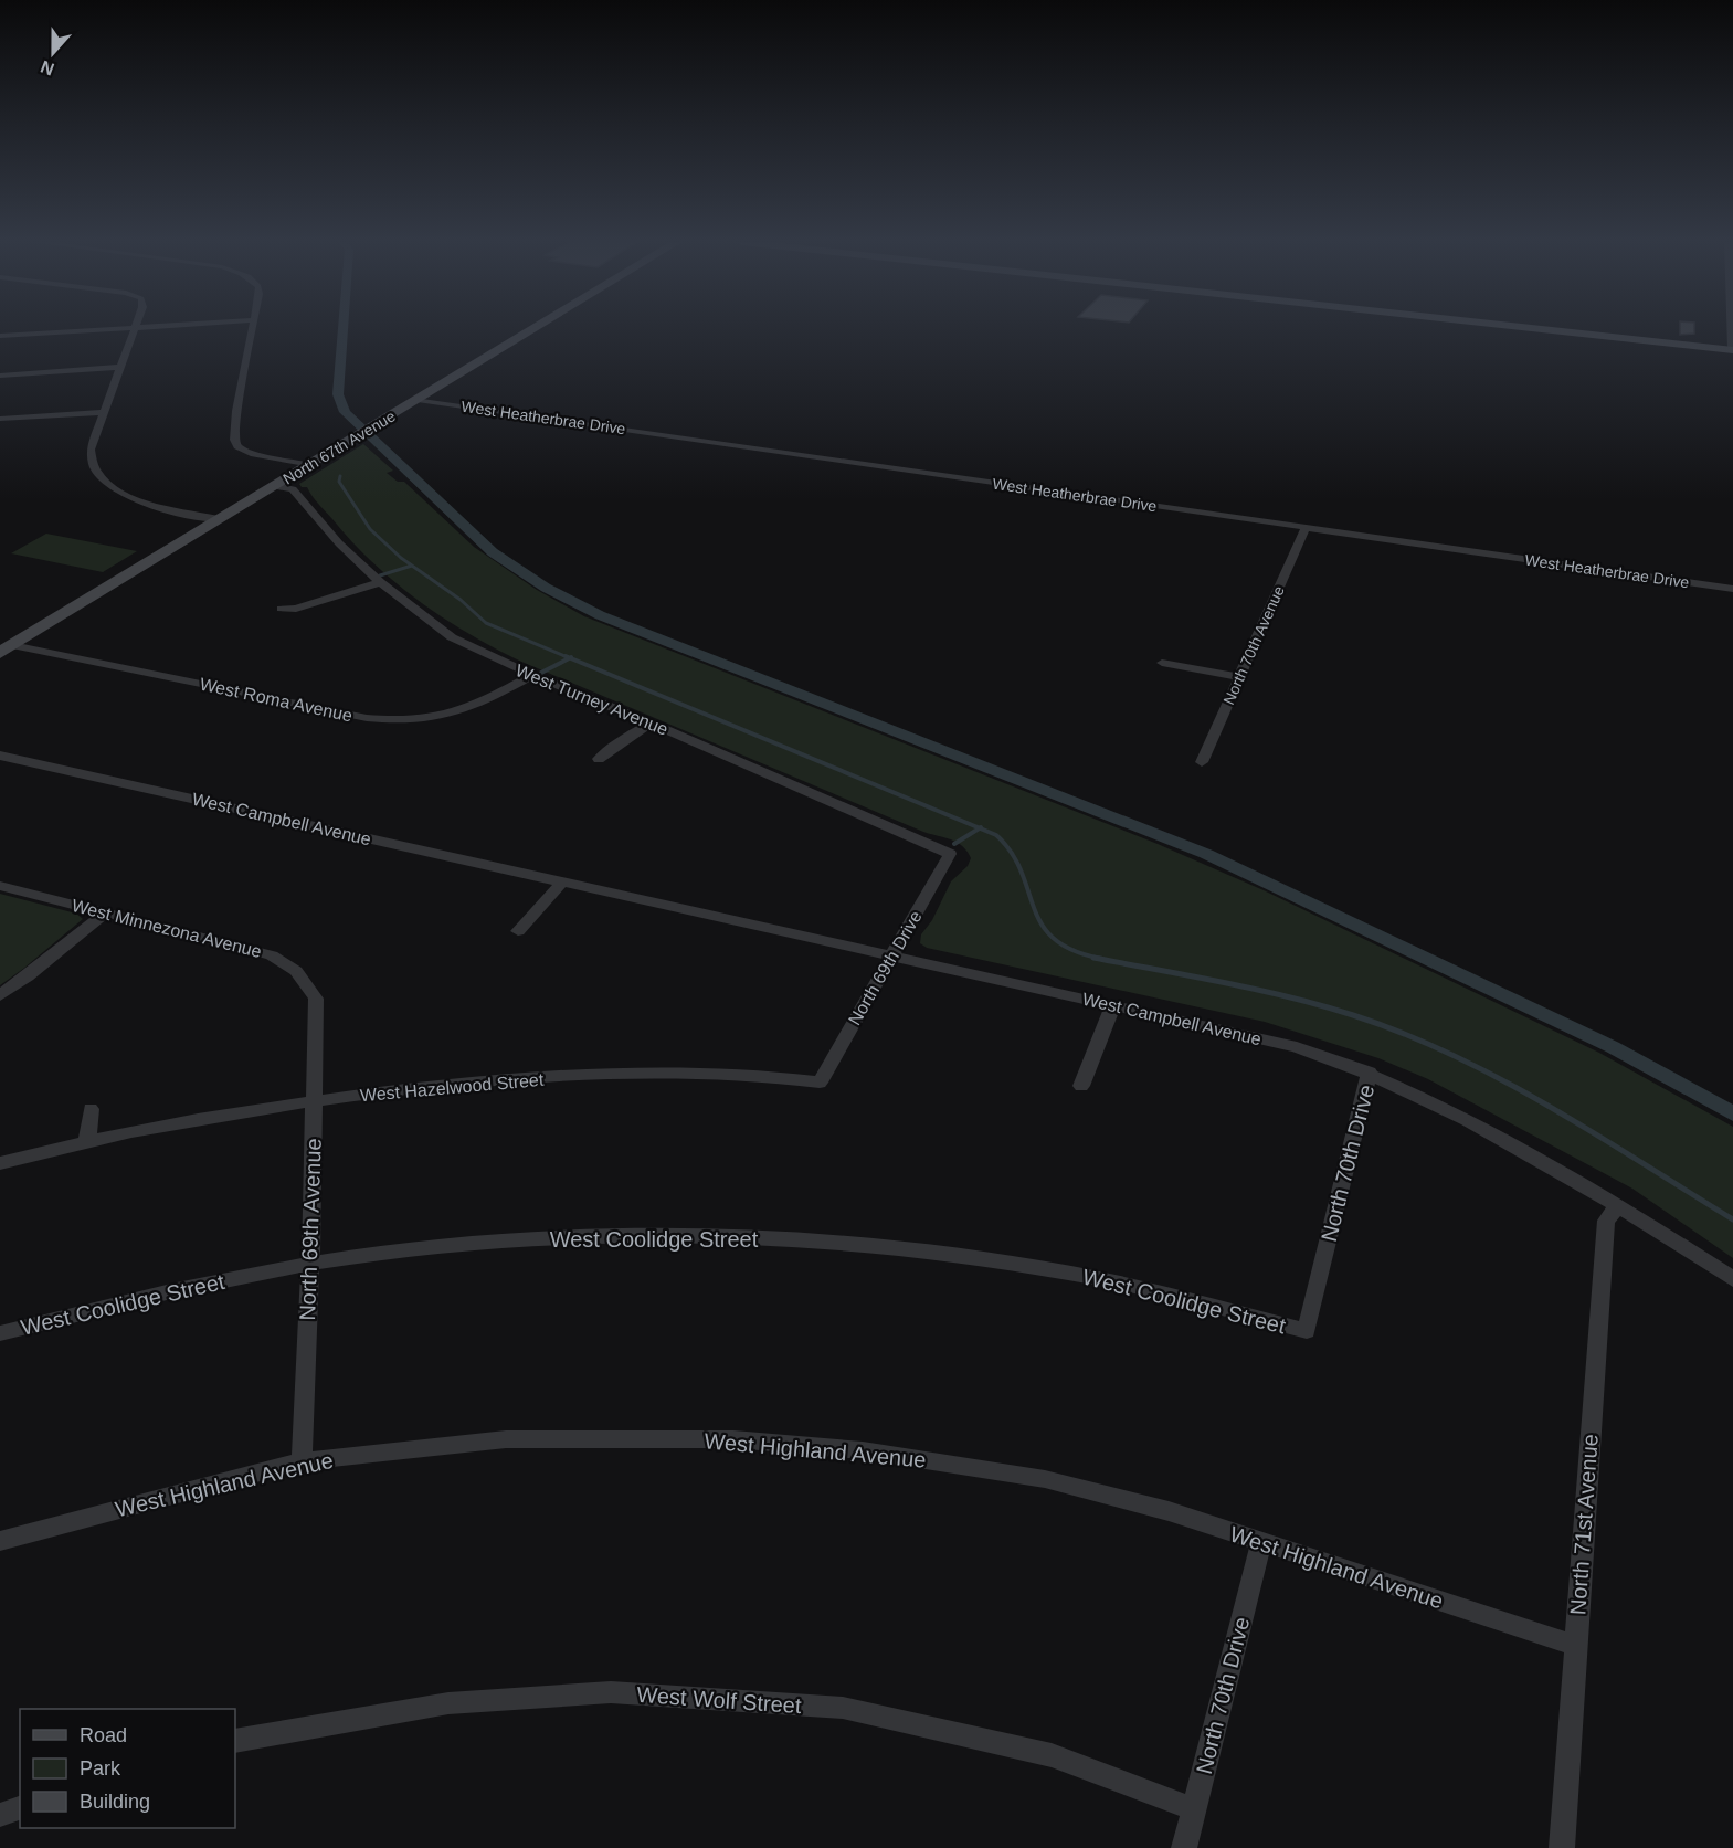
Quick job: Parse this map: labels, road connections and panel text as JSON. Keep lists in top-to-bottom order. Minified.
{"streets":{"main road":["North 67th Avenue"],"street":["West Heatherbrae Drive","North 70th Avenue","West Roma Avenue","West Turney Avenue","West Campbell Avenue","West Minnezona Avenue","North 69th Drive","West Hazelwood Street","North 70th Drive","North 69th Avenue","West Coolidge Street","West Highland Avenue","North 71st Avenue","West Wolf Street"]},"crossings":[["West Heatherbrae Drive","North 67th Avenue"],["West Heatherbrae Drive","North 70th Avenue"],["North 67th Avenue","West Roma Avenue"],["North 67th Avenue","West Turney Avenue"],["West Roma Avenue","West Turney Avenue"],["West Turney Avenue","North 69th Drive"],["West Campbell Avenue","North 69th Drive"],["West Campbell Avenue","North 70th Drive"],["West Campbell Avenue","North 71st Avenue"],["West Minnezona Avenue","North 69th Avenue"],["North 69th Drive","West Hazelwood Street"],["West Hazelwood Street","North 69th Avenue"],["North 70th Drive","West Coolidge Street"],["North 70th Drive","West Highland Avenue"],["North 70th Drive","West Wolf Street"],["North 69th Avenue","West Coolidge Street"],["North 69th Avenue","West Highland Avenue"],["West Highland Avenue","North 71st Avenue"]],"legend":["Road","Park","Building"],"north":"bottom"}
